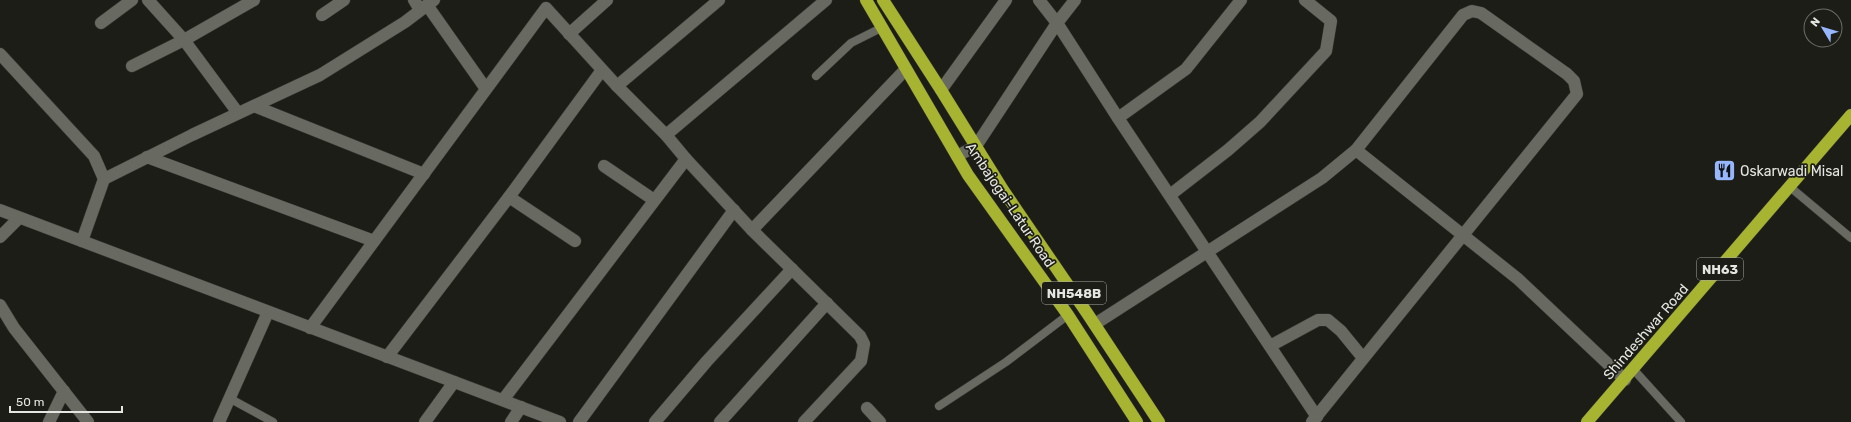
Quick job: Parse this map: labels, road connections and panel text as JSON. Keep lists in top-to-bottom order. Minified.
{"streets":{"highway":["Ambajogai-Latur Road","NH63","NH548B","Shindeshwar Road"]},"places":{"restaurant":["Oskarwadi Misal"]},"scale_bar":"50 m","north":"top left"}
